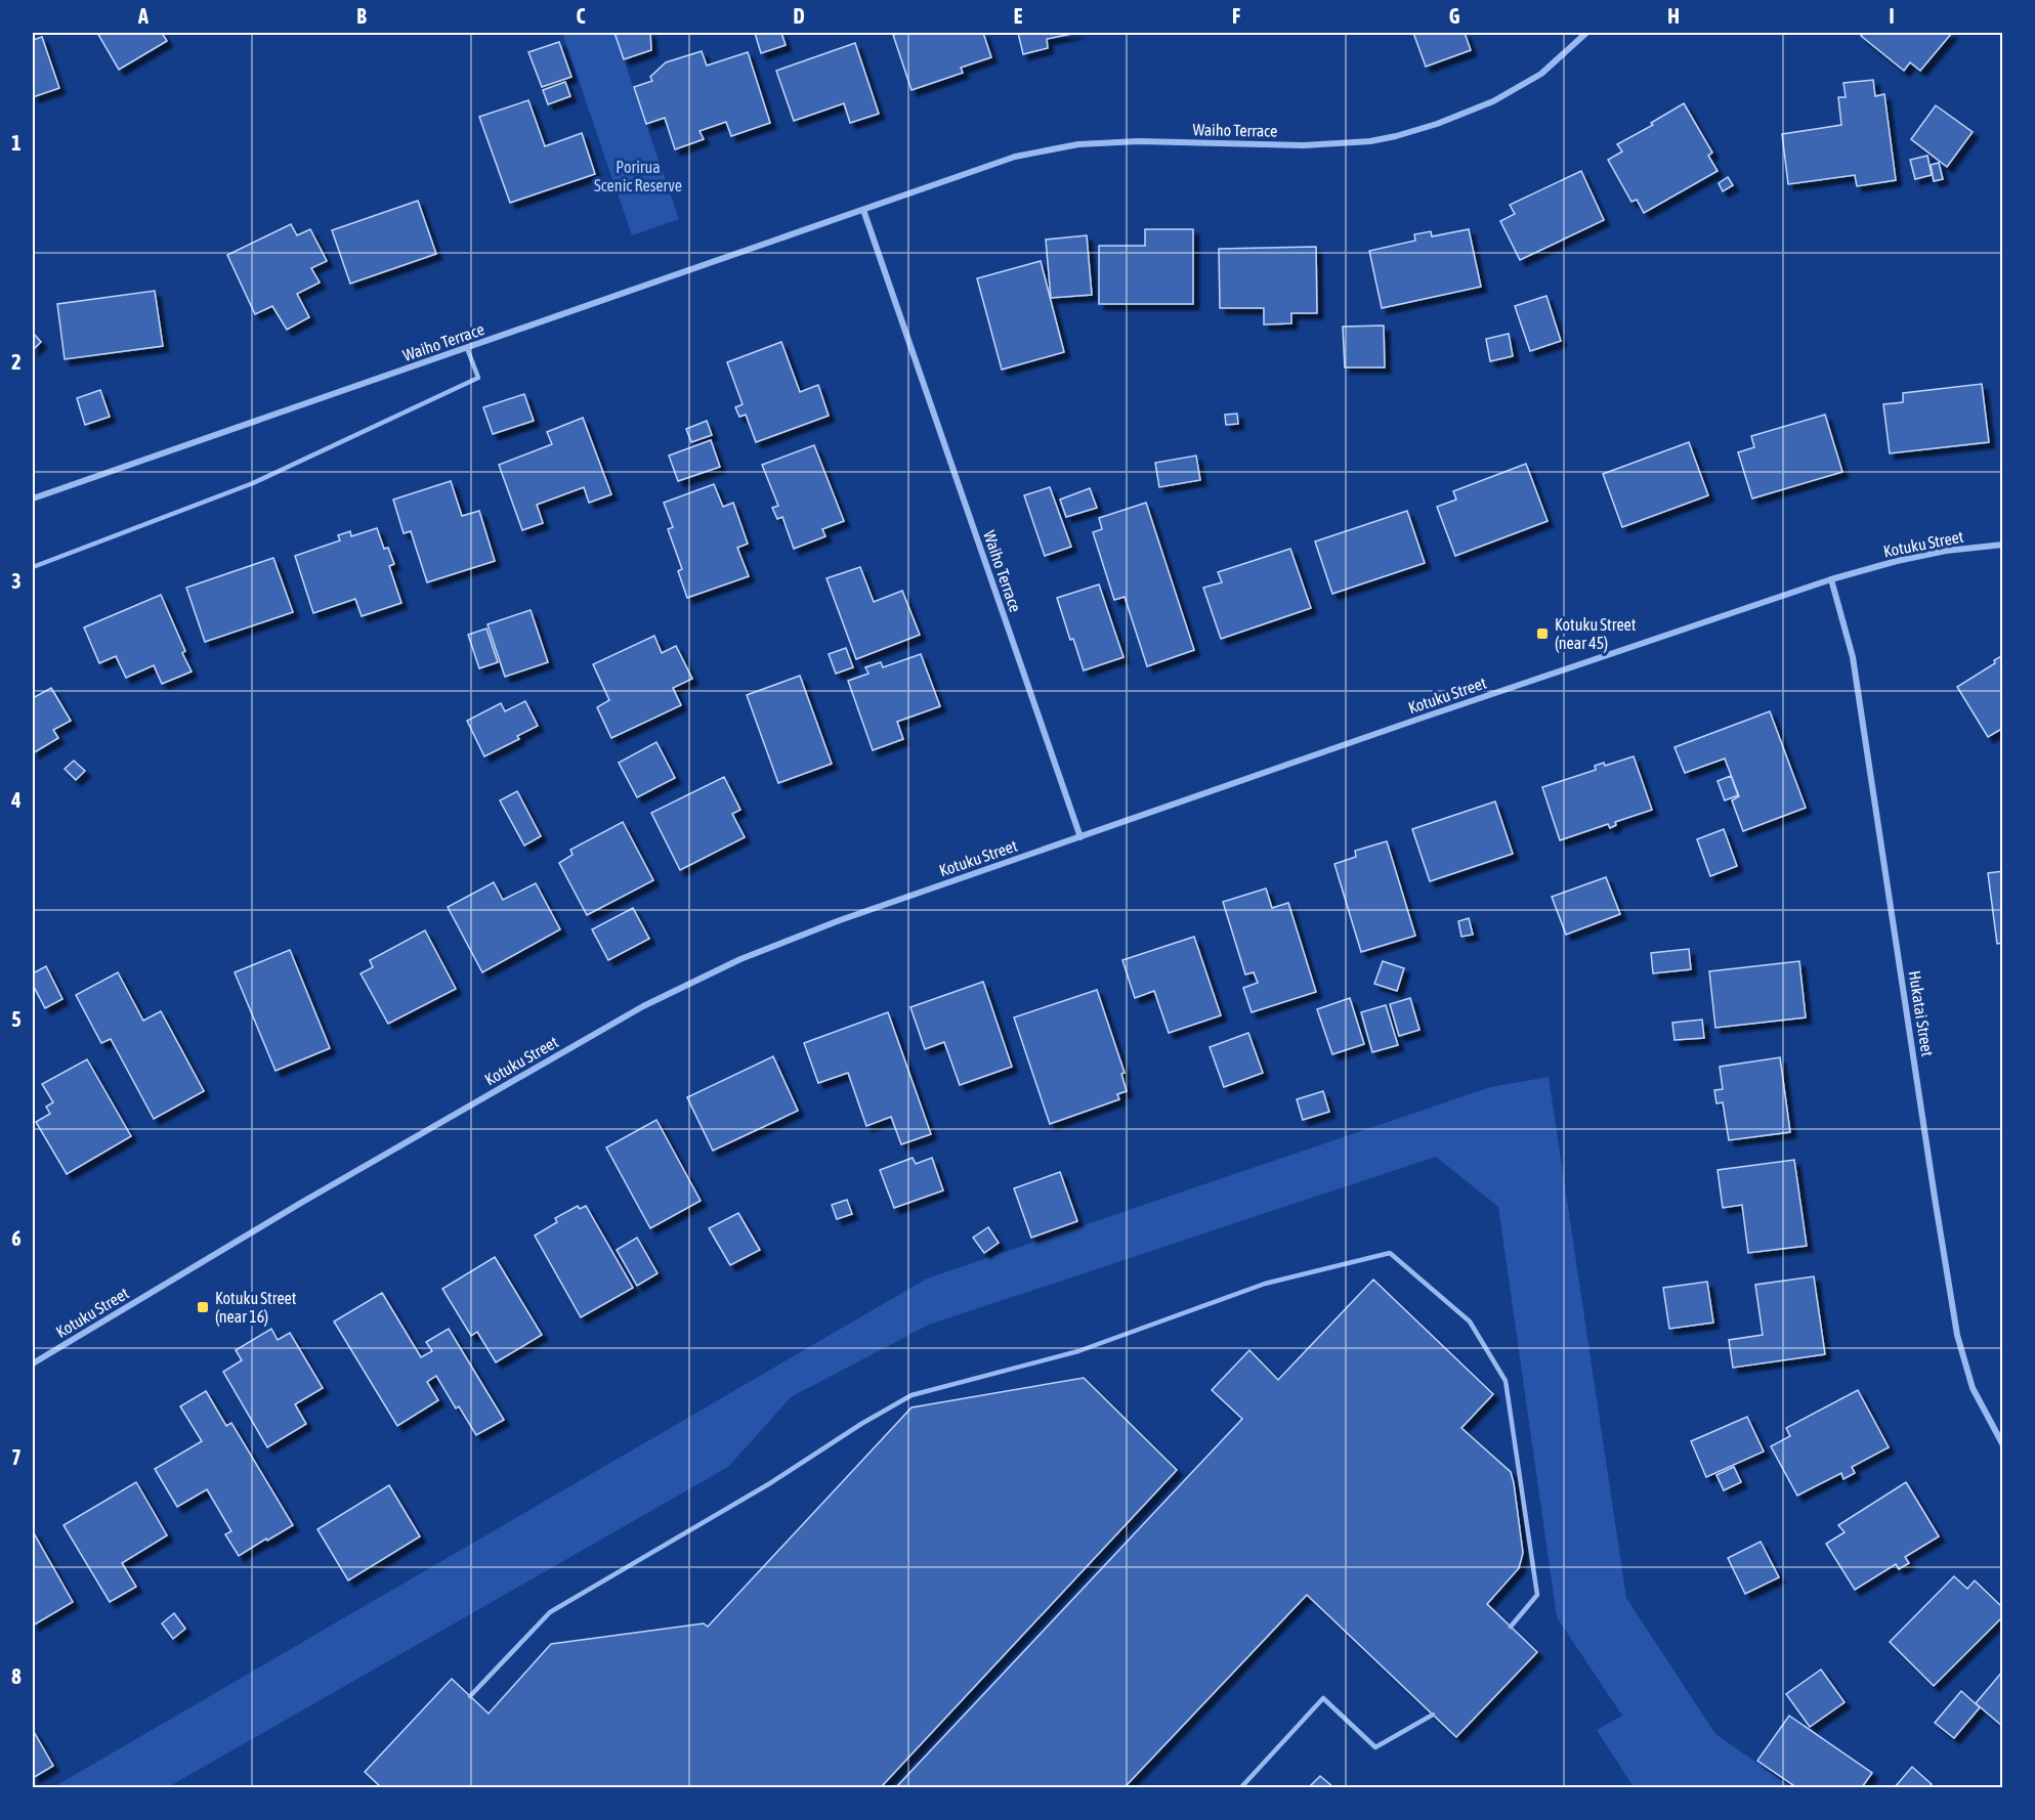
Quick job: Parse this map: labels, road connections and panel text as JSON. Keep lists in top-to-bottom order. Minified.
{"streets":{"street":["Waiho Terrace","Kotuku Street","Hukatai Street"]},"crossings":[["Waiho Terrace","Kotuku Street"],["Kotuku Street","Hukatai Street"]],"parks":["Porirua Scenic Reserve"],"places":{"transit":["Kotuku Street (near 45)","Kotuku Street (near 16)"]},"grid":{"columns":["A","B","C","D","E","F","G","H","I"],"rows":["1","2","3","4","5","6","7","8"]}}
